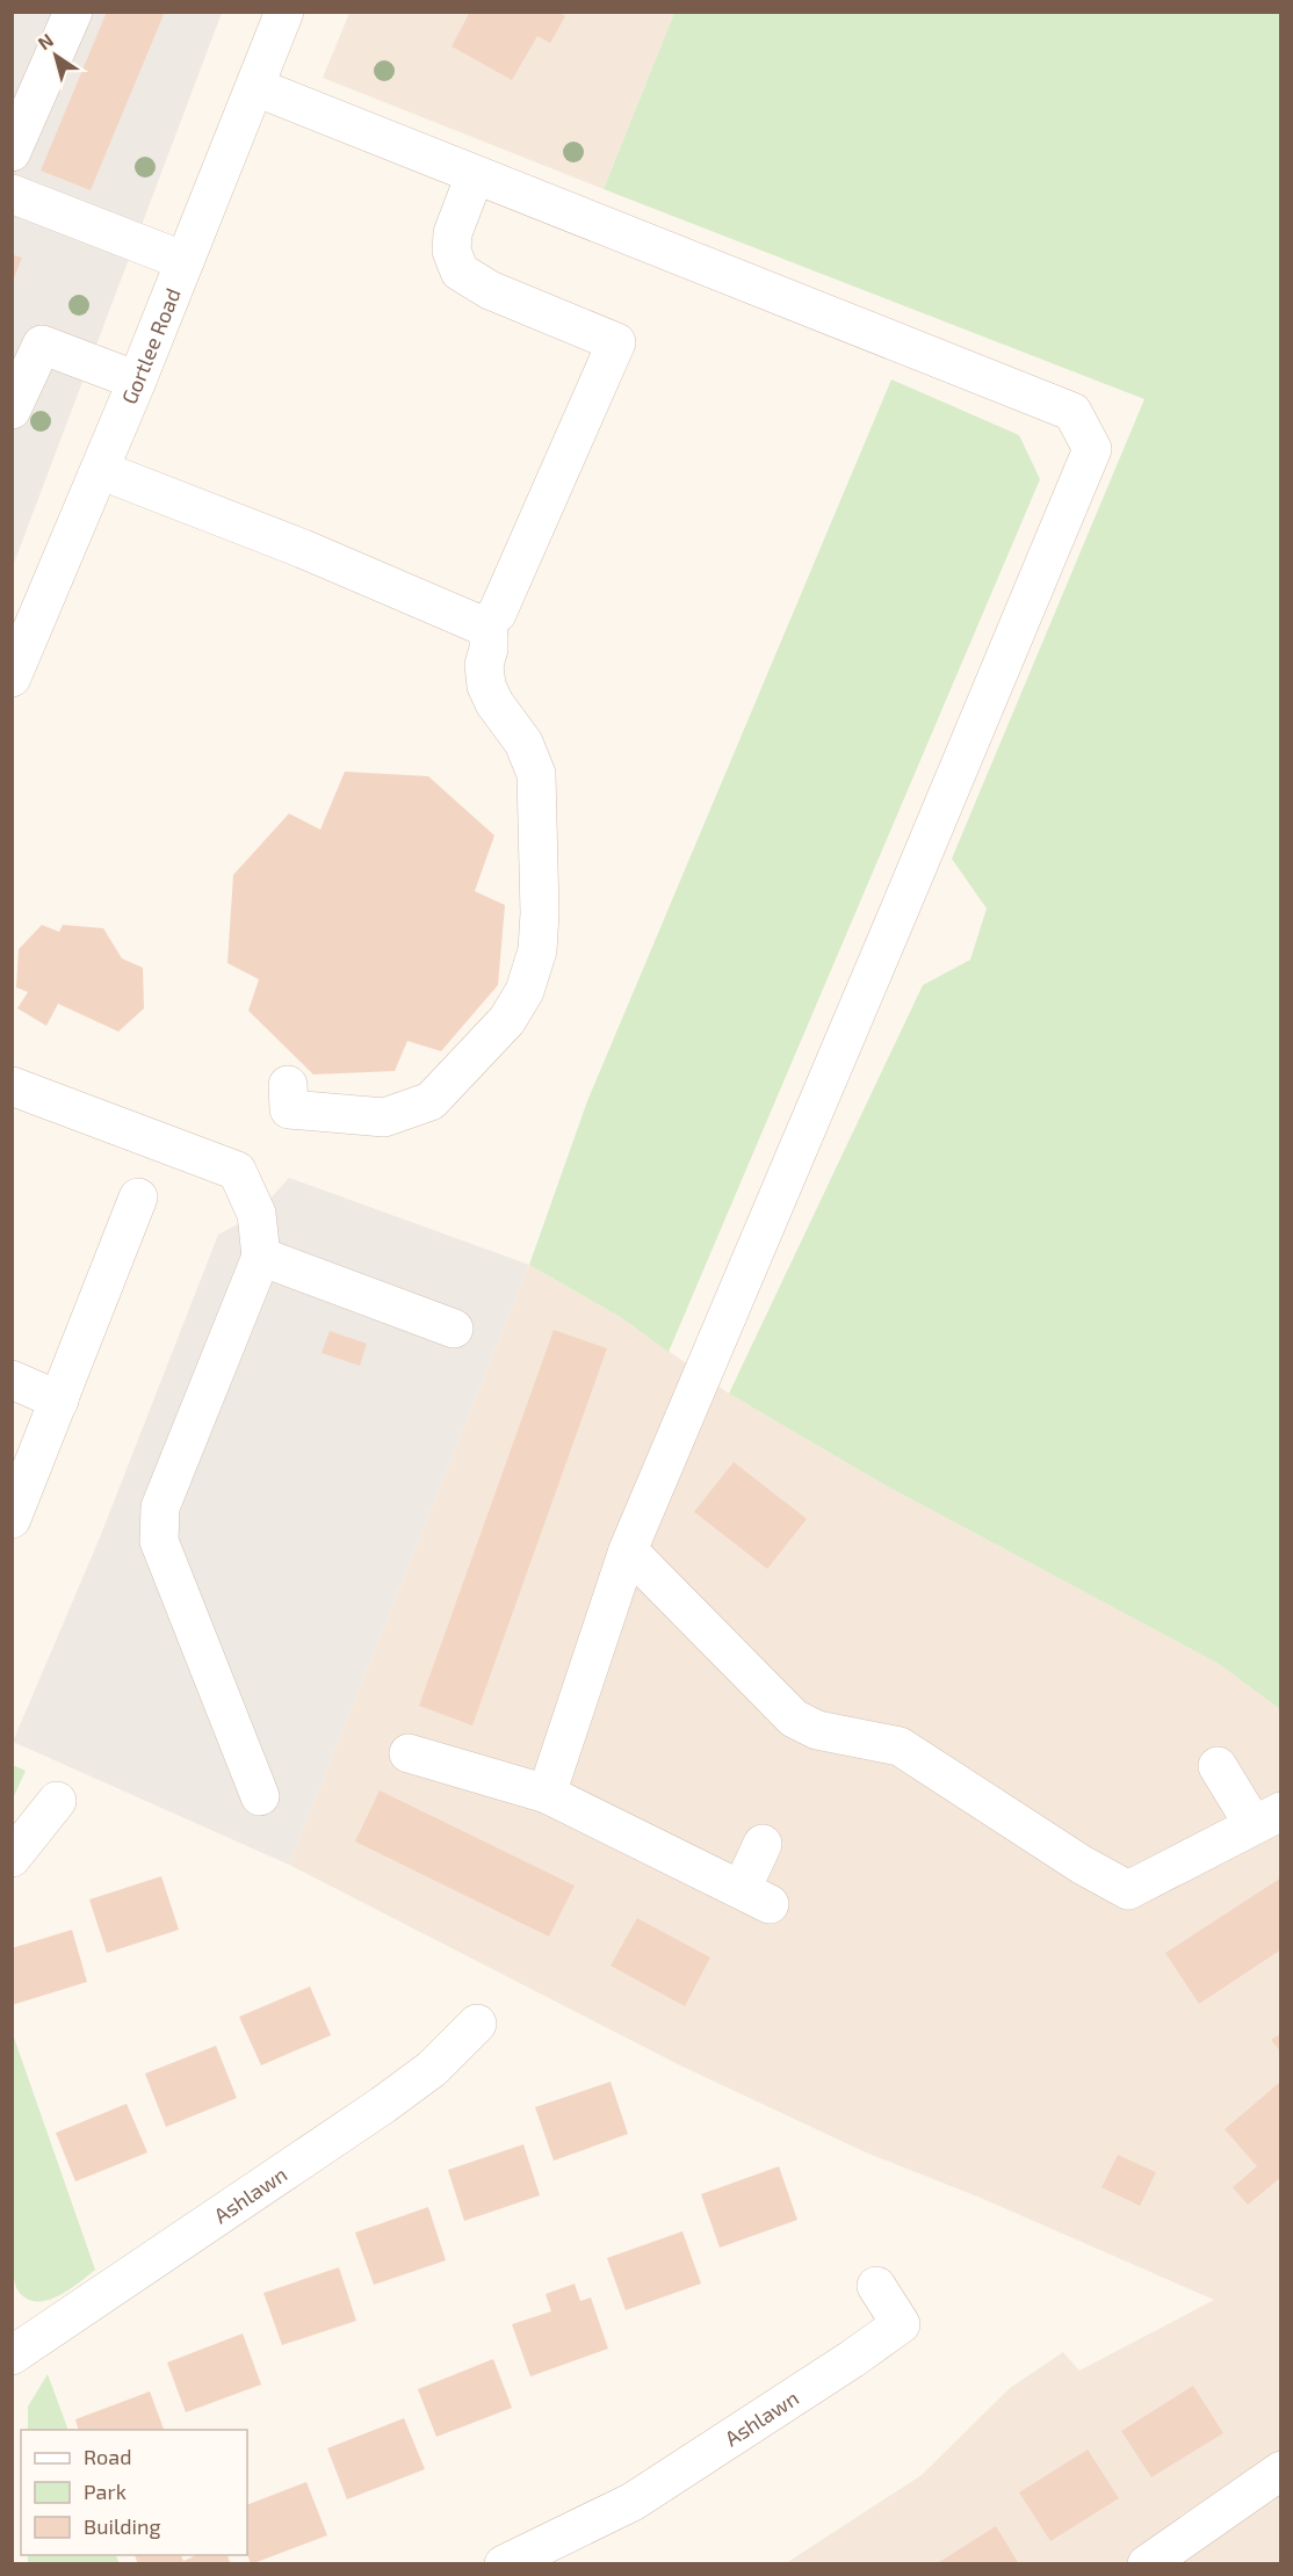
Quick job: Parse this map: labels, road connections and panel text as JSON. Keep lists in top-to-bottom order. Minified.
{"streets":{"street":["Gortlee Road","Ashlawn"]},"legend":["Road","Park","Building"],"north":"top left"}
